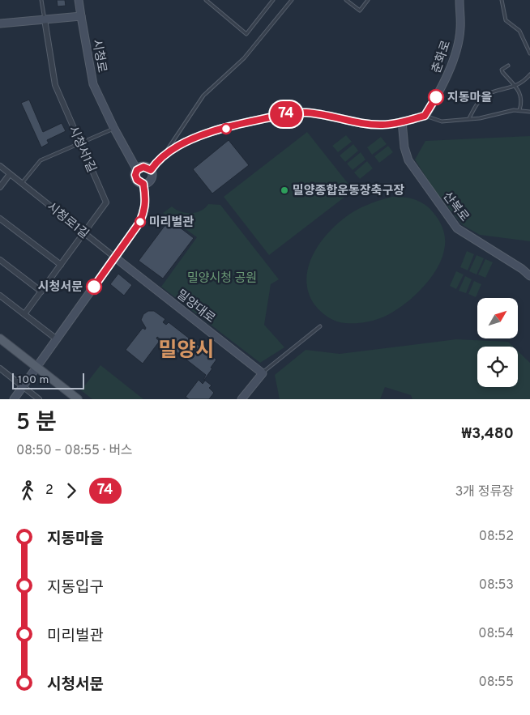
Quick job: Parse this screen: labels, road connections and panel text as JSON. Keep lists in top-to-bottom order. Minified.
{"streets":{"street":["시청로","춘화로","시청서1길","산복로","시청로1길","밀양대로"]},"crossings":[["시청서1길","시청로1길"],["시청로1길","밀양대로"]],"districts":["밀양시"],"parks":["밀양시청 공원"],"places":["지동마을","밀양종합운동장축구장","미리벌관","시청서문"],"lines":["bus line 74"],"scale_bar":"100 m","north":"top right","page":{"on_map":"74","scale":"100 m","heading":["5 분","08:50 – 08:55 · 버스","₩3,480"],"legs":["2","74","3개 정류장"],"list":[{"name":"지동마을","value":"08:52"},{"name":"지동입구","value":"08:53"},{"name":"미리벌관","value":"08:54"},{"name":"시청서문","value":"08:55"}]}}
